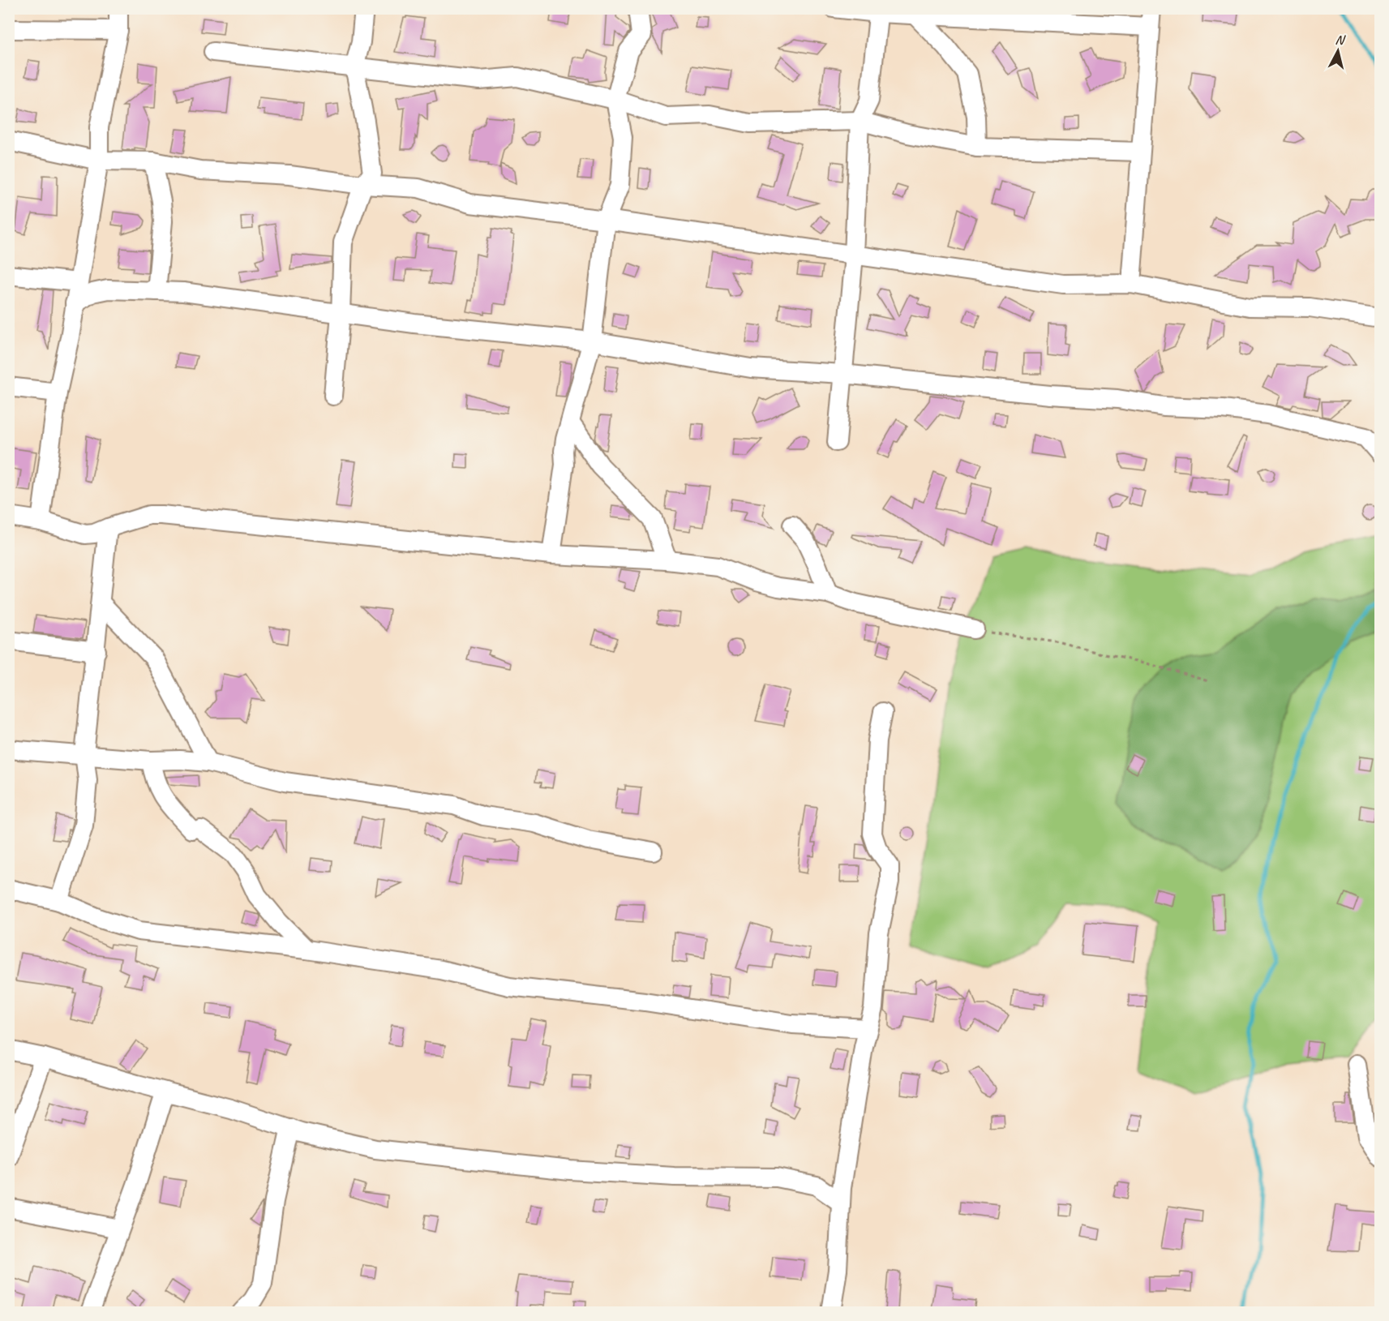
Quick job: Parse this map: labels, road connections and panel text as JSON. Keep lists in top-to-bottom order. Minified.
{"north":"top"}
